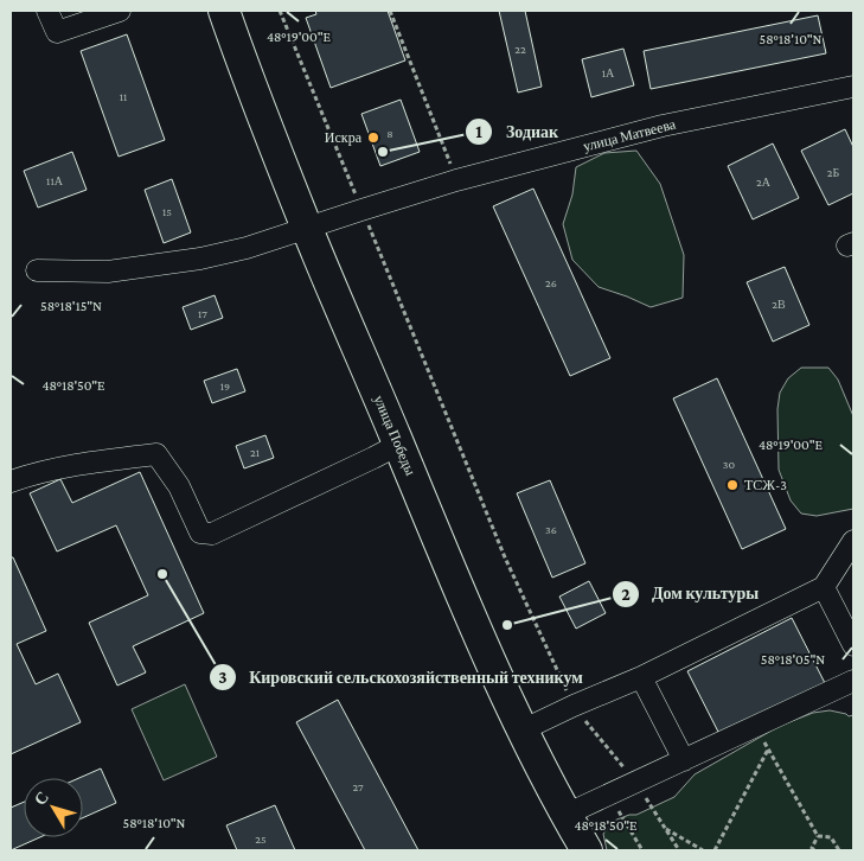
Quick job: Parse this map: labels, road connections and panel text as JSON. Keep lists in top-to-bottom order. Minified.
{"streets":{"highway":["улица Победы"],"street":["улица Матвеева"]},"crossings":[["улица Матвеева","улица Победы"]],"places":["Искра","Зодиак","ТСЖ-3","Кировский сельскохозяйственный техникум","Дом культуры"],"house_numbers":["22","1А","11","8","2Б","11А","2А","15","26","2В","17","19","21","30","36","27","25"],"north":"top left","coordinates":["48°19'00\"E","58°18'10\"N","58°18'15\"N","48°18'50\"E","58°18'05\"N"]}
